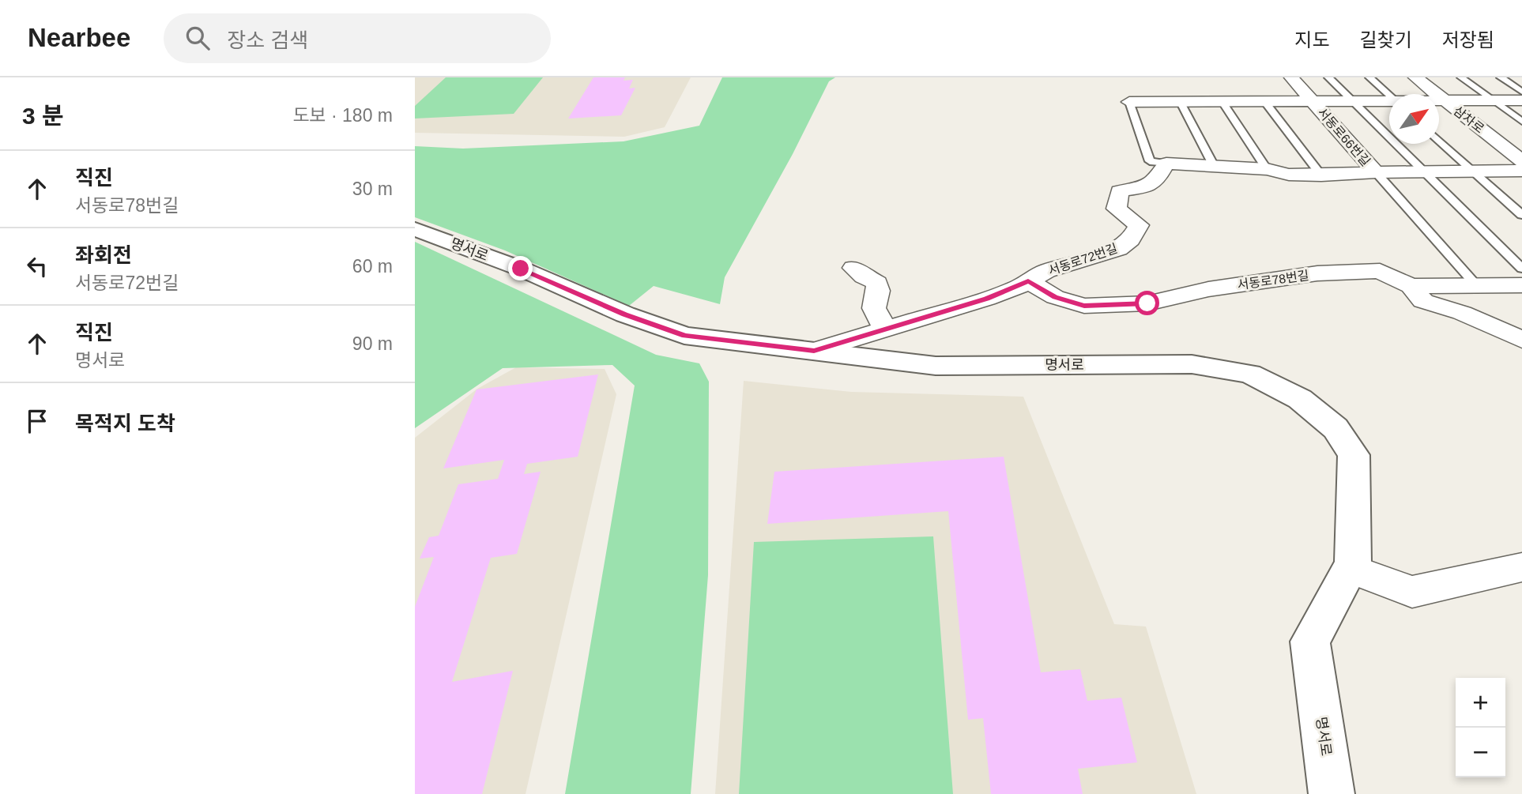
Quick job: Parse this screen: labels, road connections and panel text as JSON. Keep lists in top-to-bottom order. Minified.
{"streets":{"street":["삼차로","서동로66번길","명서로","서동로72번길","서동로78번길"]},"crossings":[["삼차로","서동로66번길"],["서동로66번길","서동로72번길"],["명서로","서동로72번길"],["서동로72번길","서동로78번길"]],"north":"top right","page":{"header":"Nearbee","search":"장소 검색","nav":["지도","길찾기","저장됨"],"heading":["3 분","도보 · 180 m"],"list":[["직진","서동로78번길","30 m"],["좌회전","서동로72번길","60 m"],["직진","명서로","90 m"],"목적지 도착"],"map_buttons":["+","−"]}}
